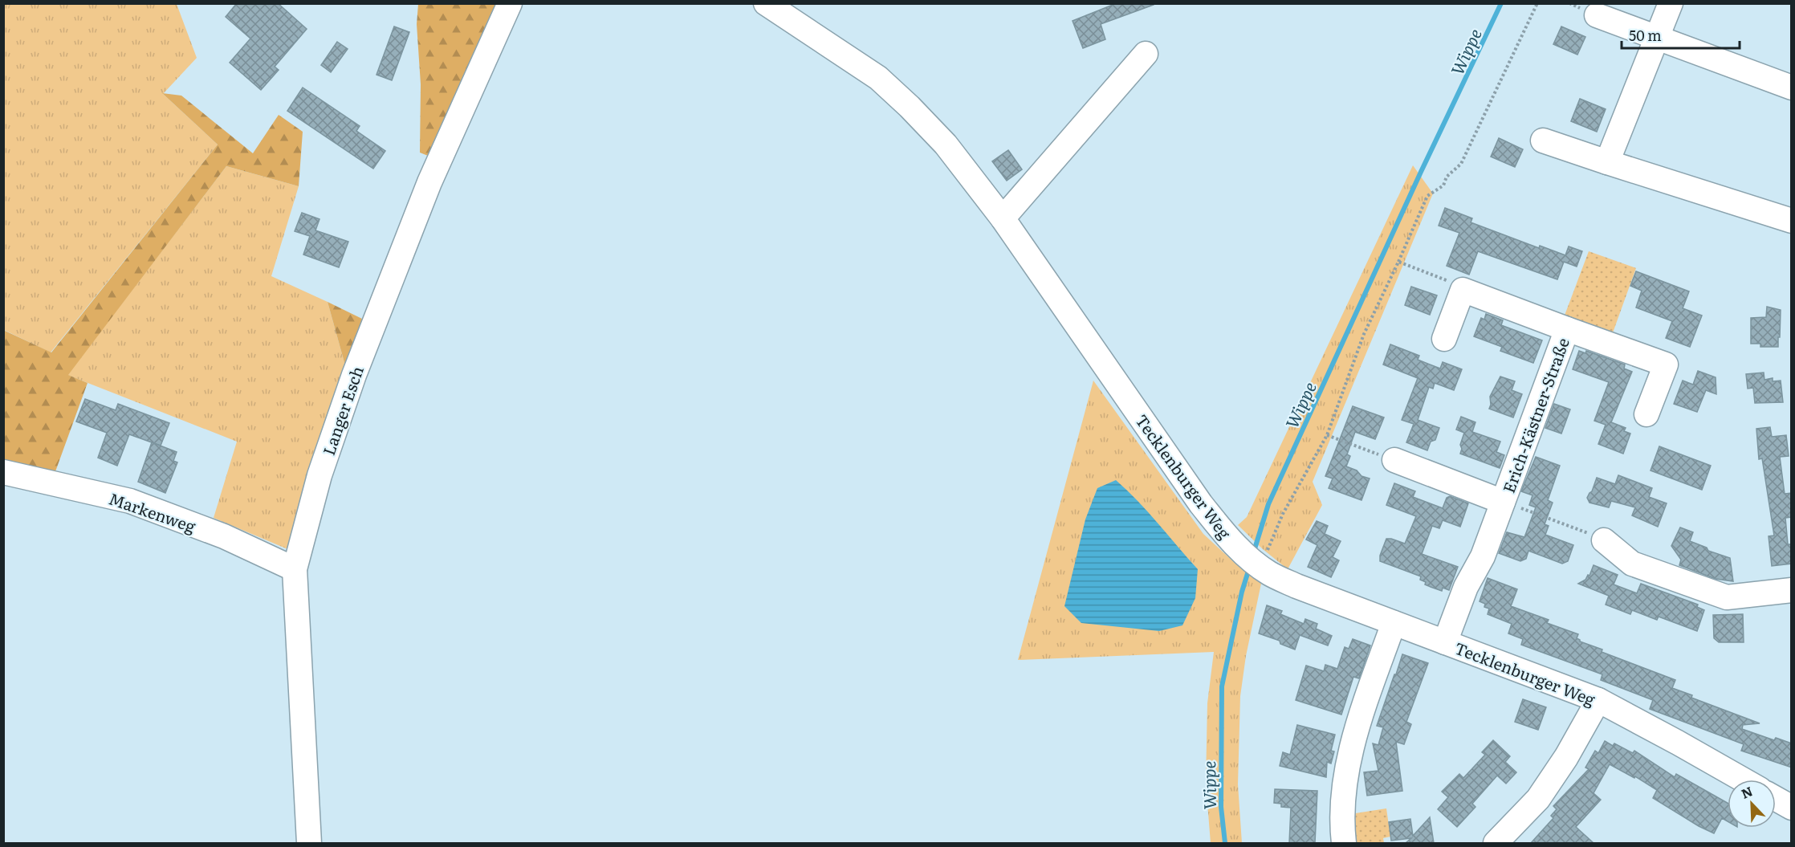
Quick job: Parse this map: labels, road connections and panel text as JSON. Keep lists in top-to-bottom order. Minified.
{"streets":{"street":["Langer Esch","Erich-Kästner-Straße","Tecklenburger Weg","Markenweg"]},"crossings":[["Langer Esch","Markenweg"],["Erich-Kästner-Straße","Tecklenburger Weg"]],"water":["Wippe"],"scale_bar":"50 m","north":"top left"}
